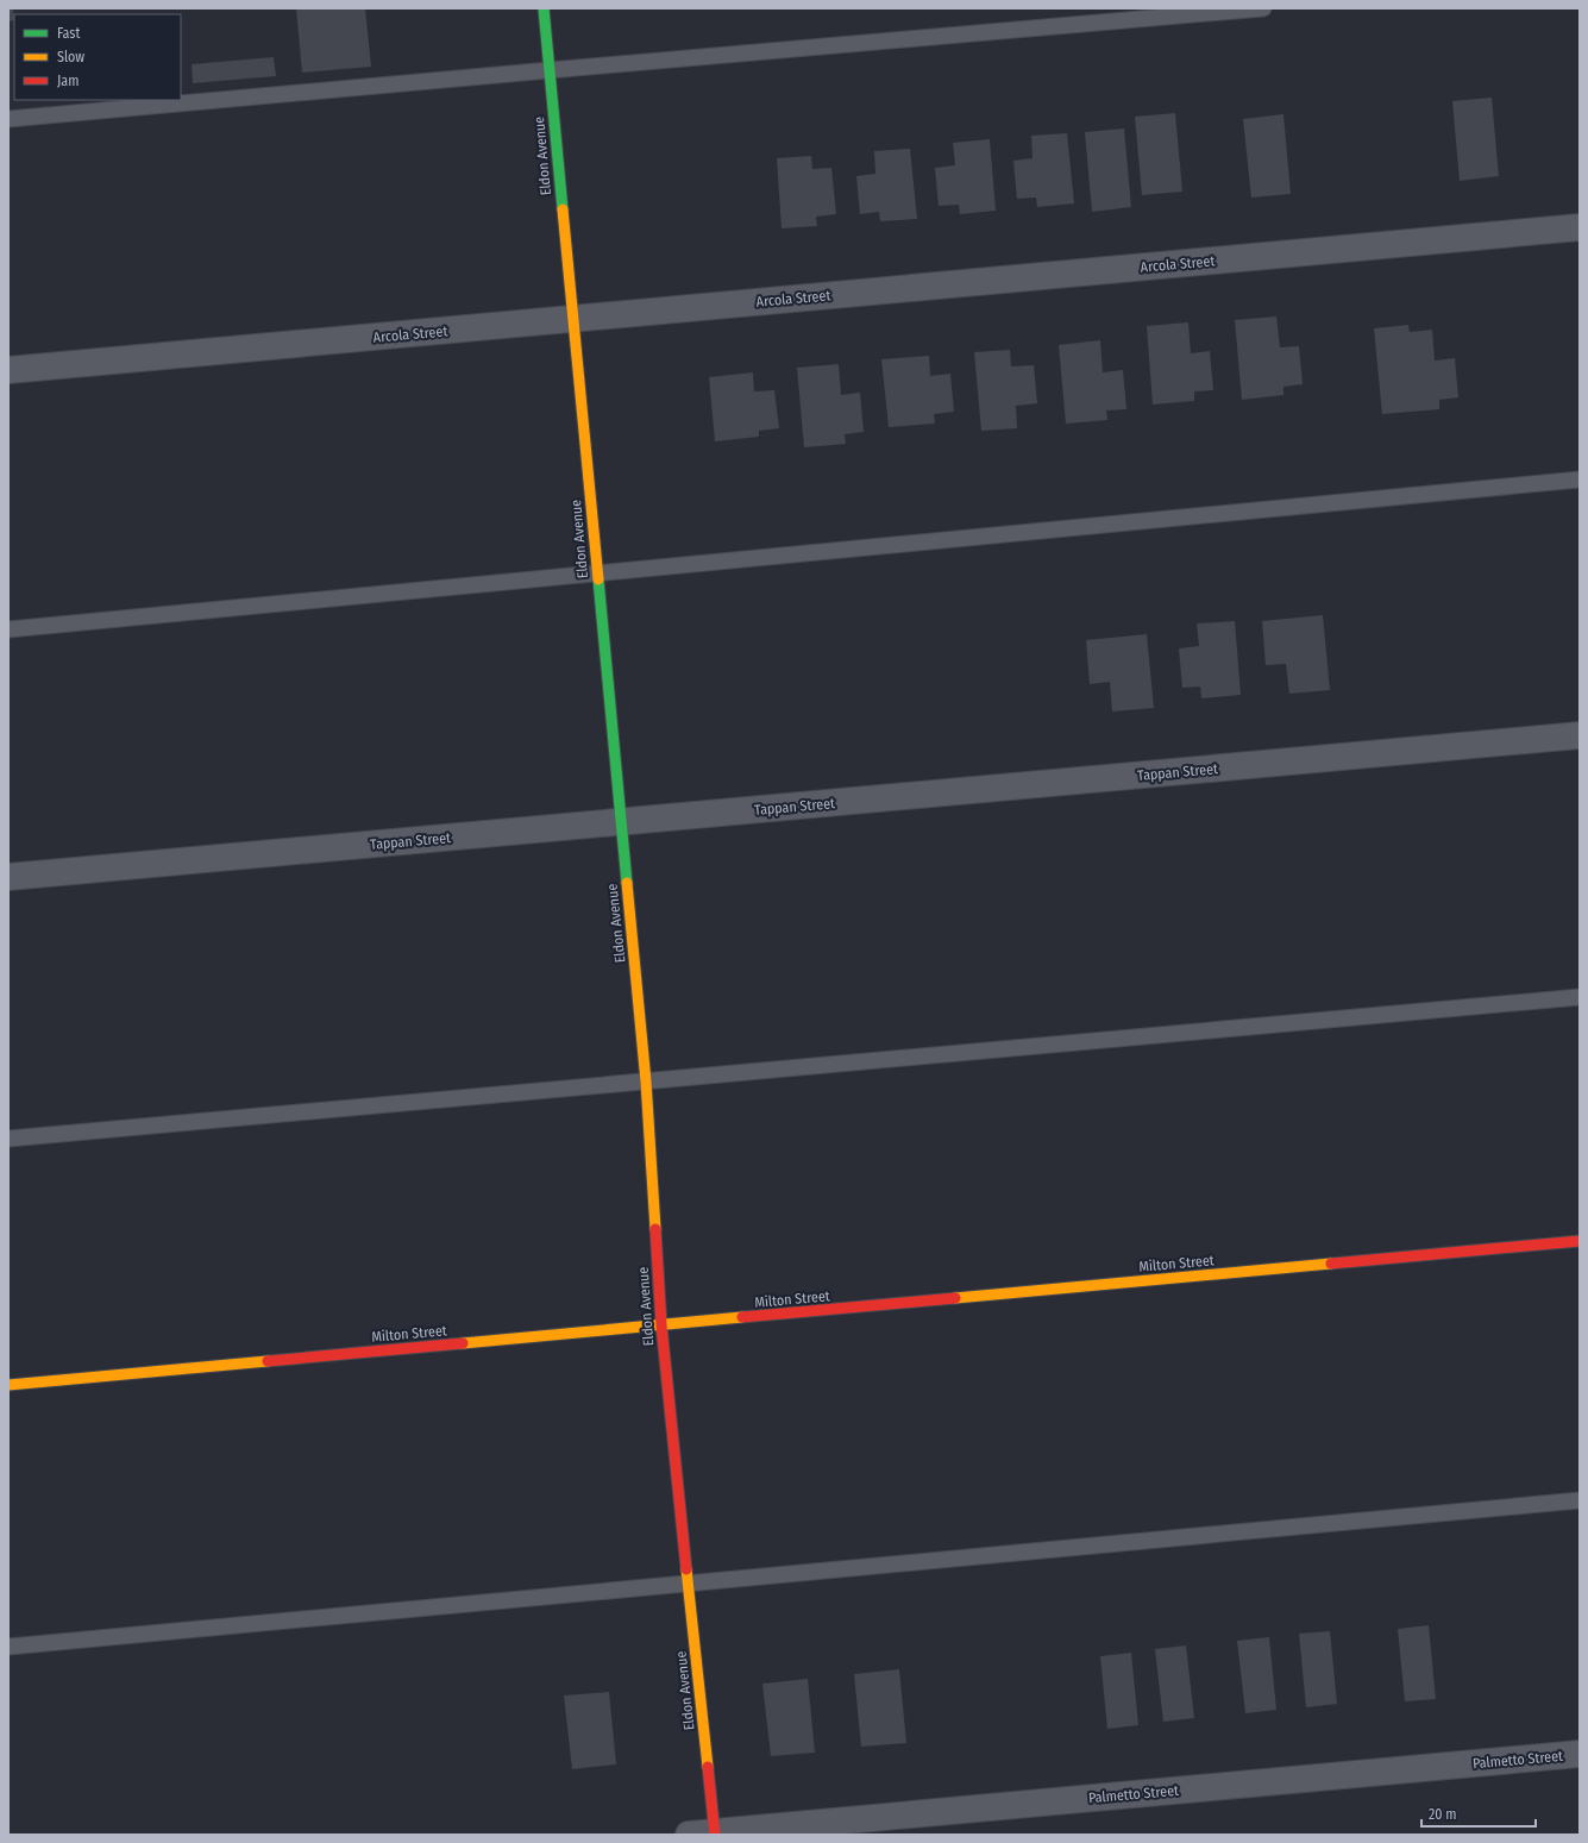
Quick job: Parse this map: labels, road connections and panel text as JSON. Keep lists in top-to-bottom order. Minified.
{"streets":{"street":["Eldon Avenue","Arcola Street","Tappan Street","Milton Street","Palmetto Street"]},"crossings":[["Eldon Avenue","Arcola Street"],["Eldon Avenue","Tappan Street"],["Eldon Avenue","Milton Street"],["Eldon Avenue","Palmetto Street"]],"legend":["Fast","Slow","Jam"],"scale_bar":"20 m"}
